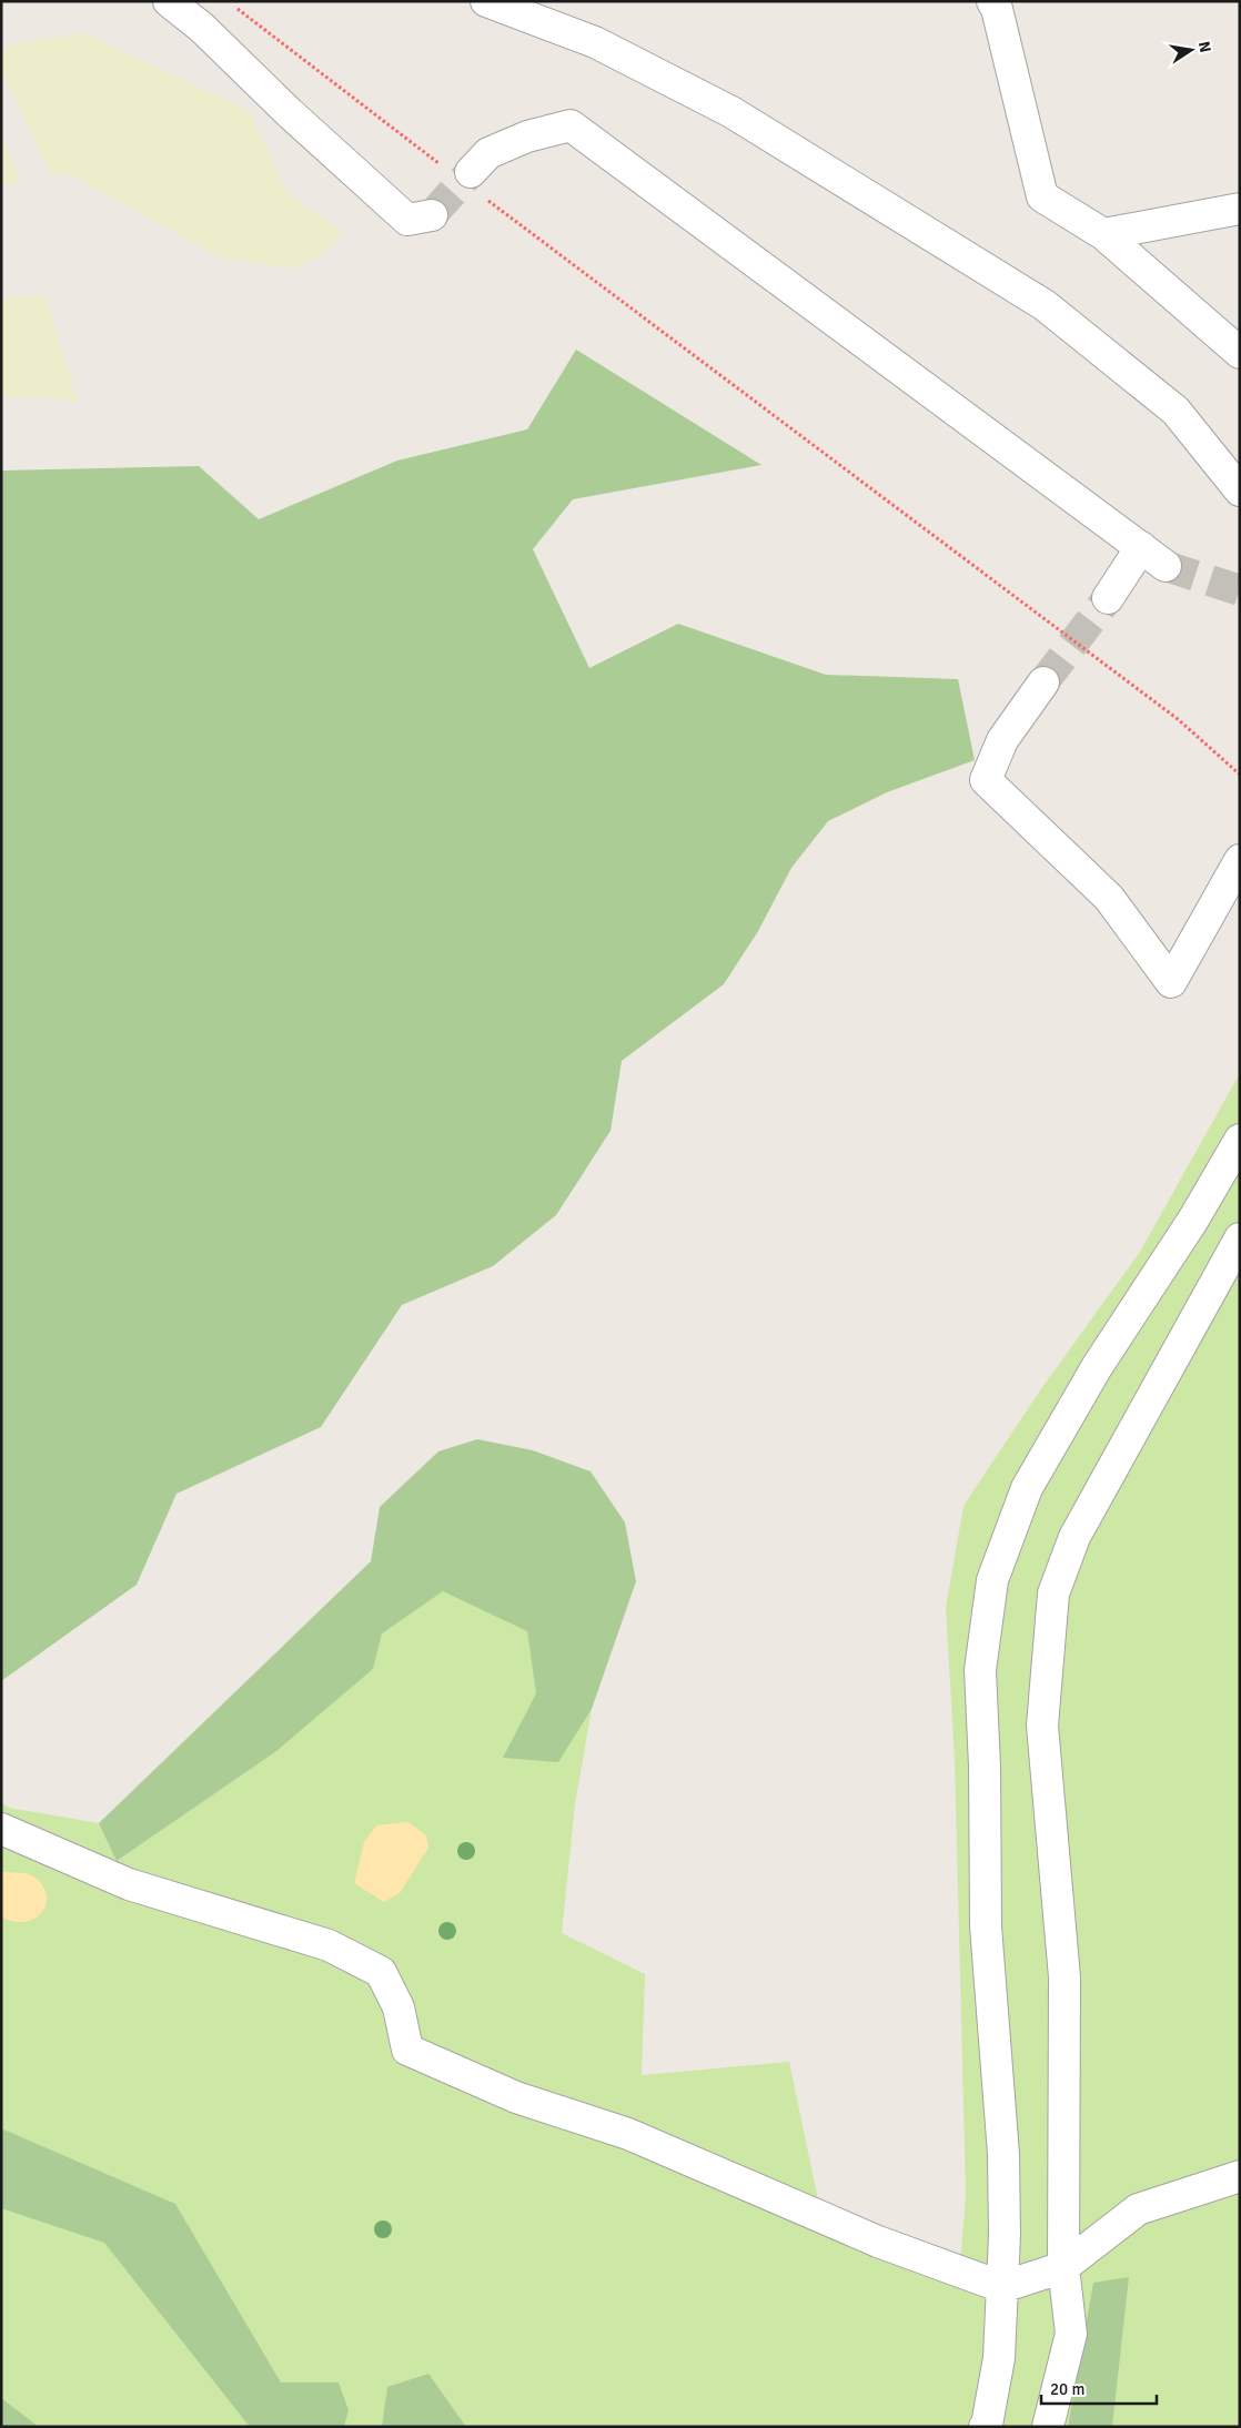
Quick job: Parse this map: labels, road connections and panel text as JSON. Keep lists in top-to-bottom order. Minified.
{"scale_bar":"20 m","north":"right"}
